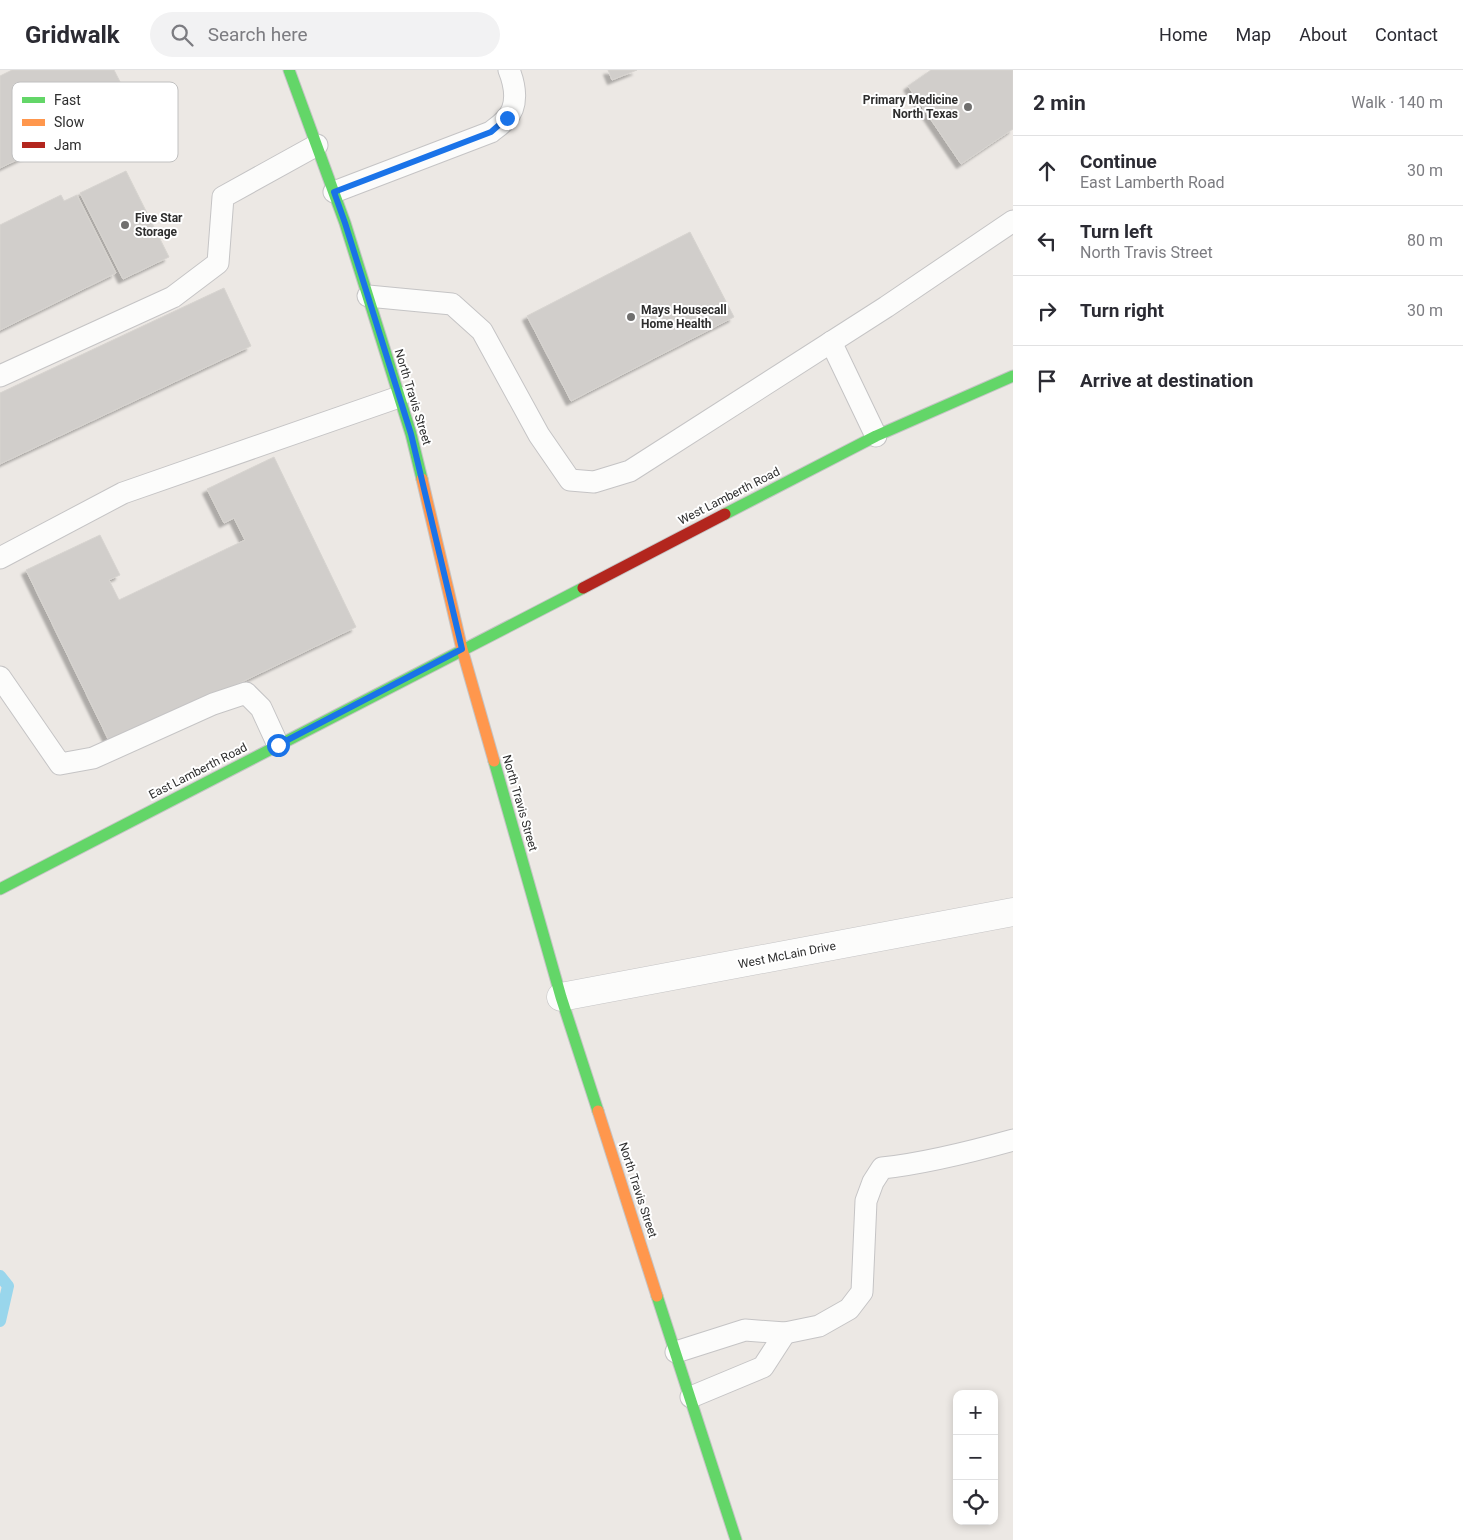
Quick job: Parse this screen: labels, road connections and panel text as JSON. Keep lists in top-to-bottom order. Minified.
{"streets":{"main road":["North Travis Street","West Lamberth Road","East Lamberth Road"],"street":["West McLain Drive"]},"crossings":[["North Travis Street","West Lamberth Road"],["North Travis Street","East Lamberth Road"],["North Travis Street","West McLain Drive"],["West Lamberth Road","East Lamberth Road"]],"places":["Primary Medicine North Texas","Five Star Storage","Mays Housecall Home Health"],"legend":["Fast","Slow","Jam"],"page":{"header":"Gridwalk","search":"Search here","nav":["Home","Map","About","Contact"],"heading":["2 min","Walk · 140 m"],"list":[["Continue","East Lamberth Road","30 m"],["Turn left","North Travis Street","80 m"],["Turn right","30 m"],"Arrive at destination"],"map_buttons":["+","−"]}}
